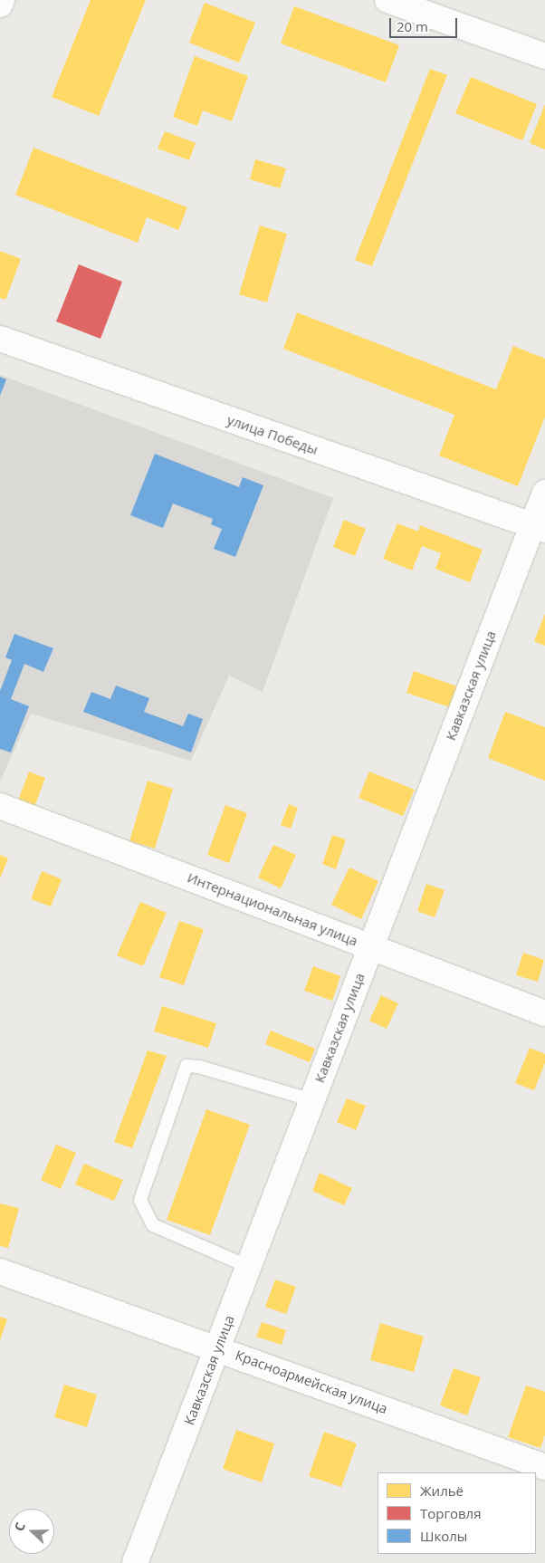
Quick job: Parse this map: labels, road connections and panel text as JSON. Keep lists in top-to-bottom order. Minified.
{"streets":{"street":["улица Победы","Кавказская улица","Интернациональная улица","Красноармейская улица"]},"crossings":[["улица Победы","Кавказская улица"],["Кавказская улица","Интернациональная улица"],["Кавказская улица","Красноармейская улица"]],"legend":["Жильё","Торговля","Школы"],"scale_bar":"20 m","north":"left"}
